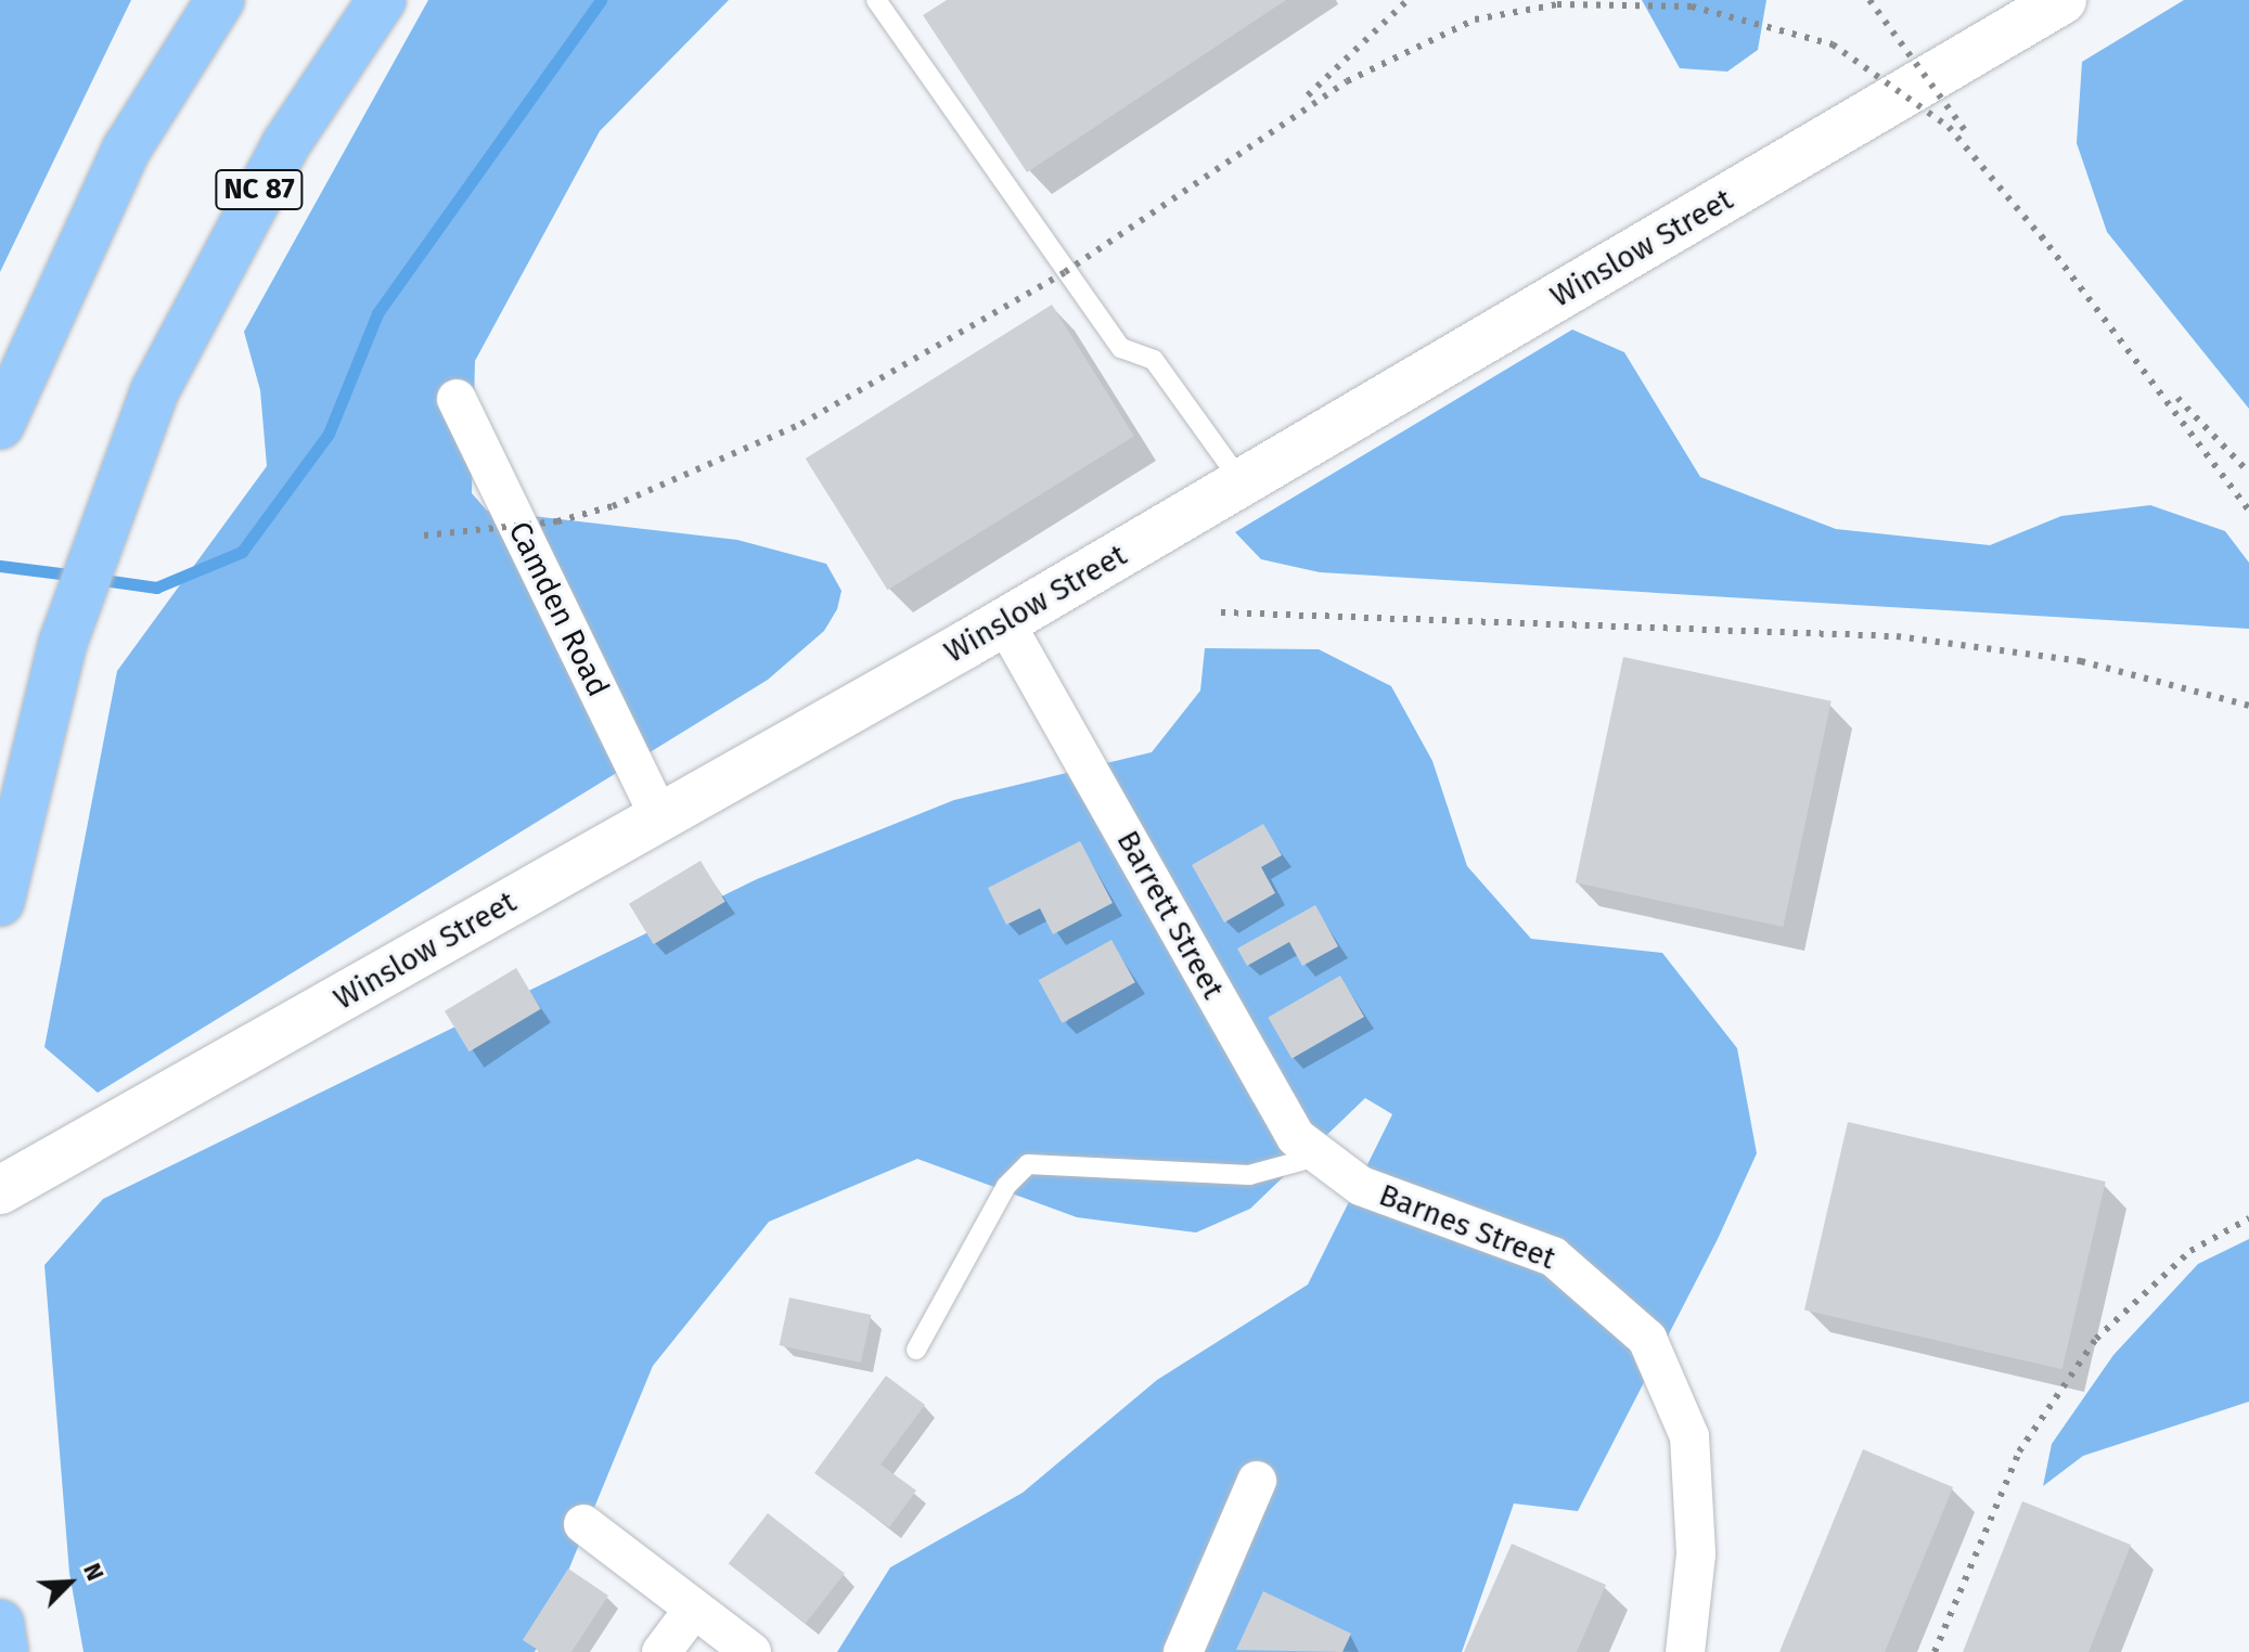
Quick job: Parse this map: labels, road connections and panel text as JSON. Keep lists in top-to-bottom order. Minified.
{"streets":{"highway":["NC 87"],"street":["Winslow Street","Camden Road","Barrett Street","Barnes Street"]},"crossings":[["Winslow Street","Camden Road"],["Winslow Street","Barrett Street"],["Barrett Street","Barnes Street"]],"north":"top right"}
